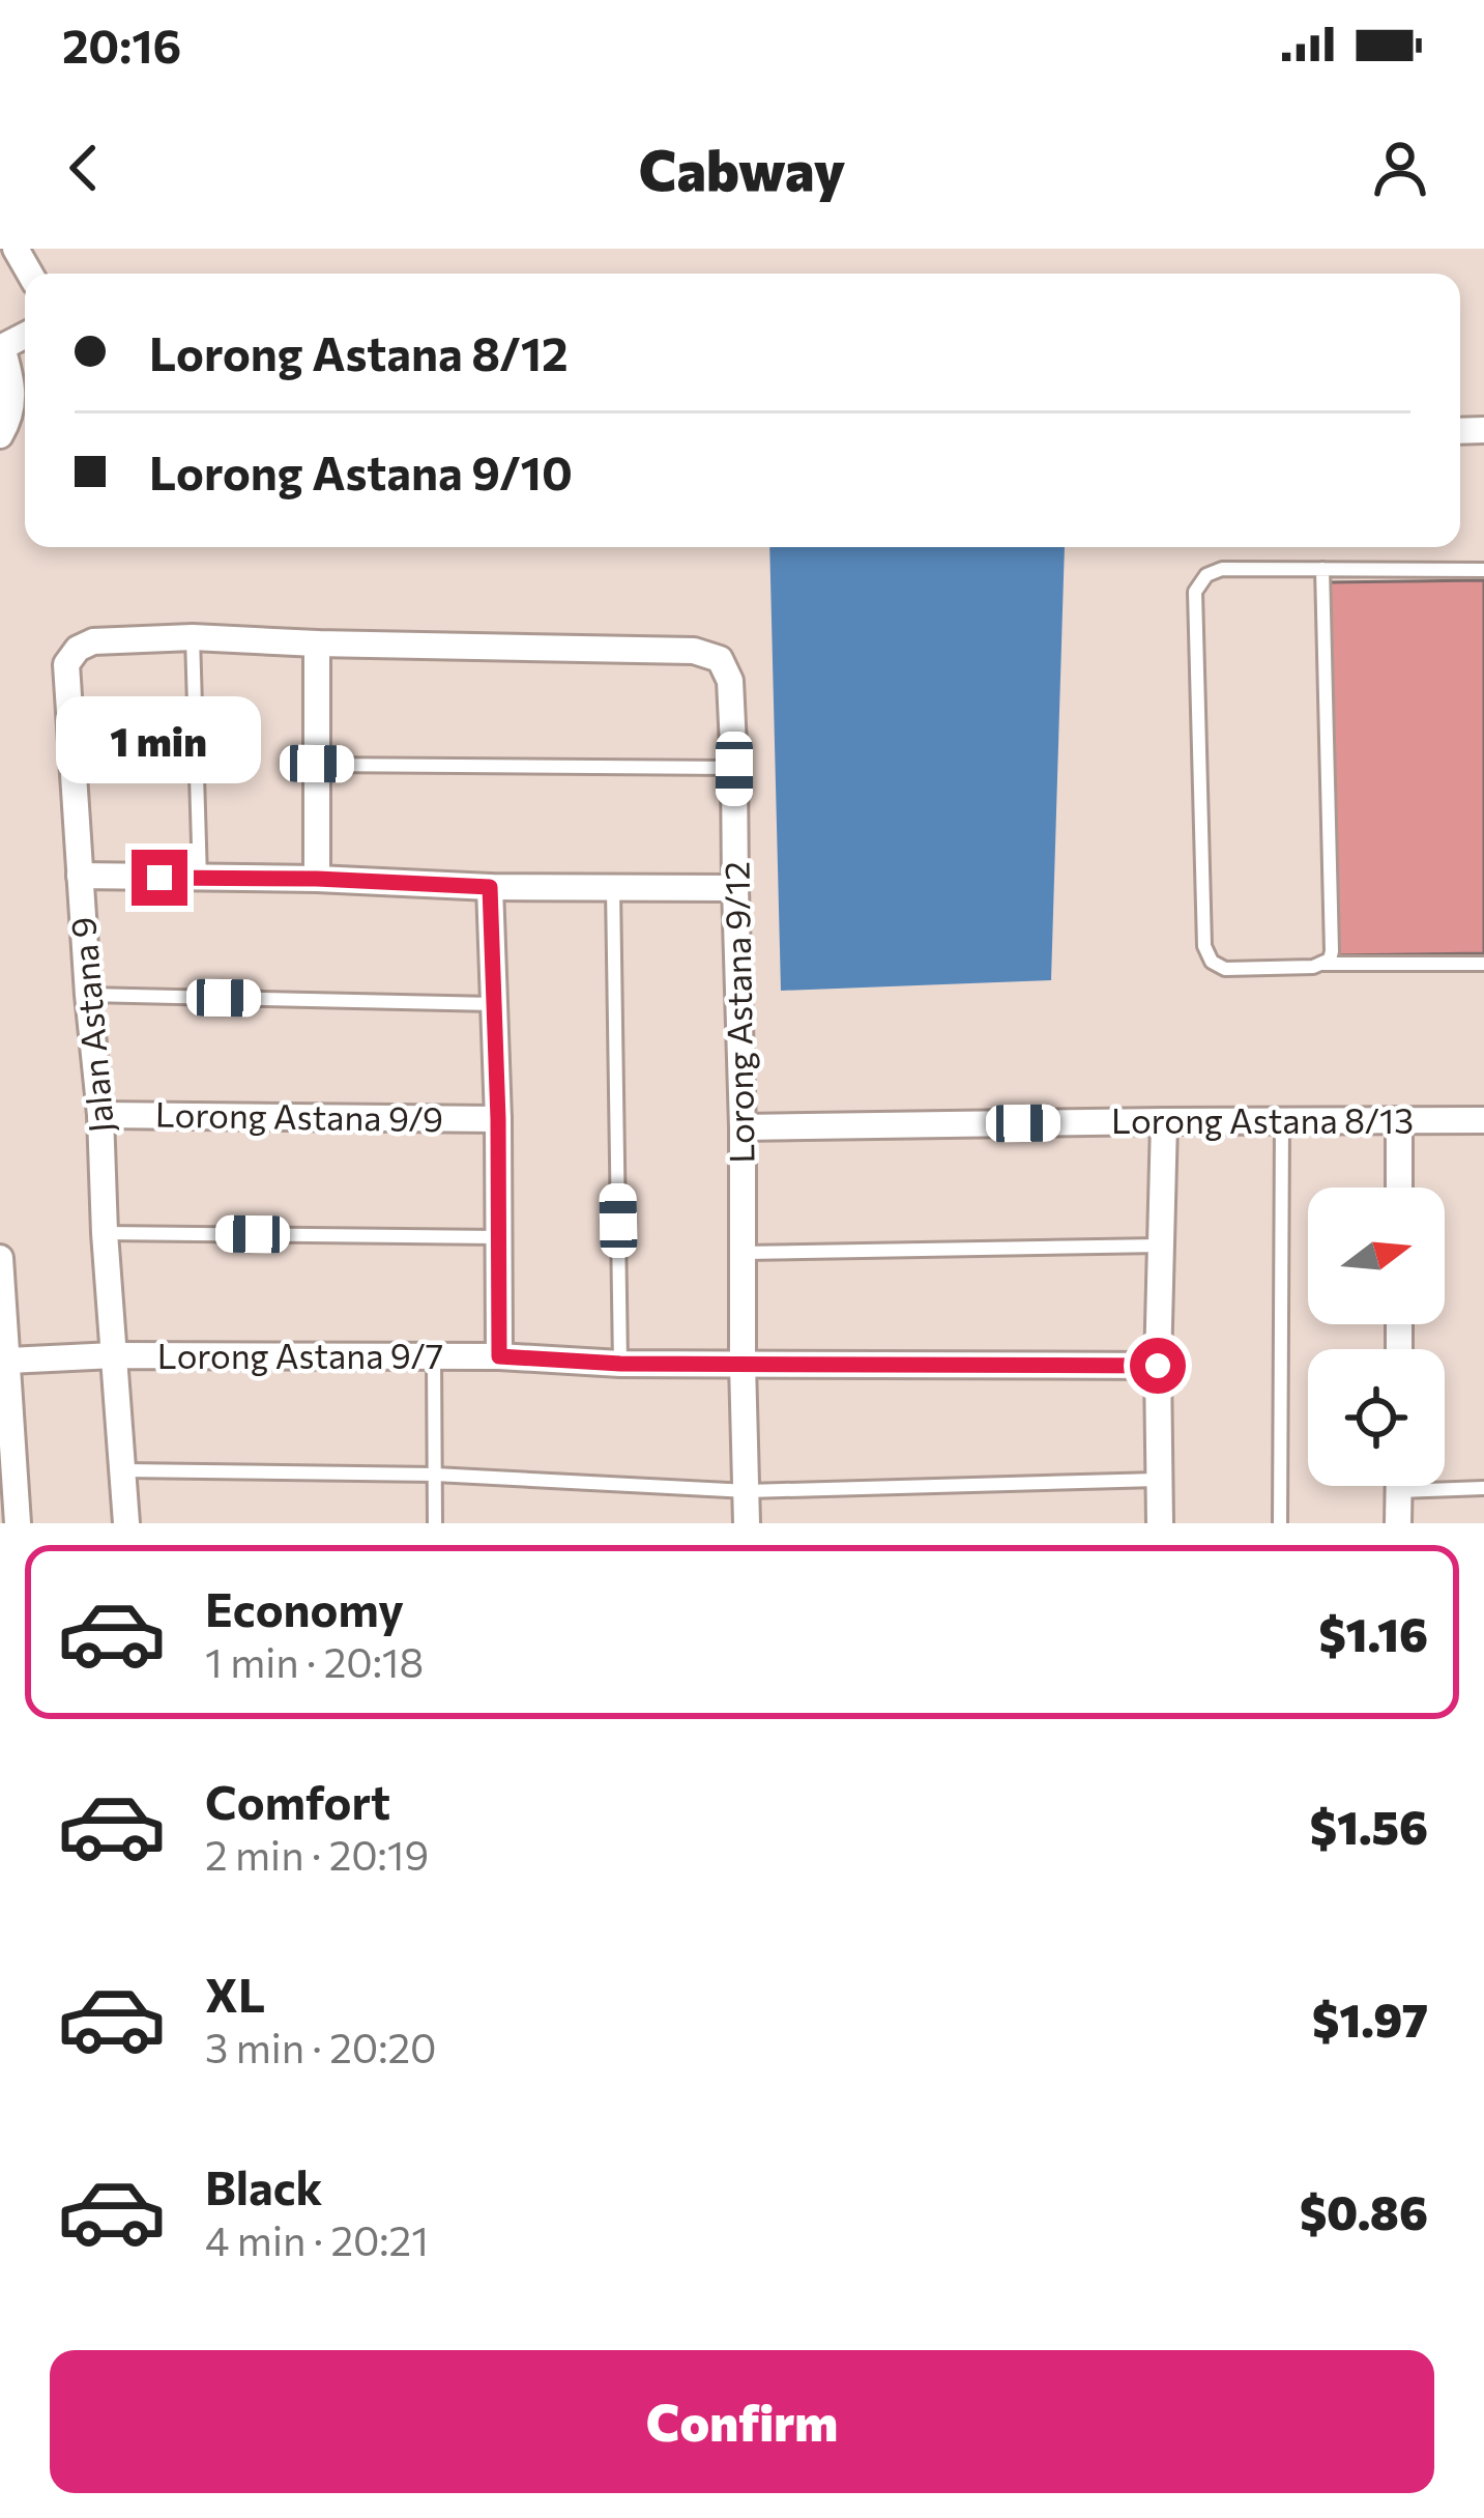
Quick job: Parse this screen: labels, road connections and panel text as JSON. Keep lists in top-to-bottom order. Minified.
{"streets":{"street":["Lorong Astana 9/12","Jalan Astana 9","Lorong Astana 9/9","Lorong Astana 8/13","Lorong Astana 9/7"]},"crossings":[["Lorong Astana 9/12","Jalan Astana 9"],["Lorong Astana 9/12","Lorong Astana 8/13"],["Lorong Astana 9/12","Lorong Astana 9/7"],["Jalan Astana 9","Lorong Astana 9/9"],["Jalan Astana 9","Lorong Astana 9/7"]],"north":"right","page":{"status":"20:16","header":"Cabway","banner":["Lorong Astana 8/12","Lorong Astana 9/10"],"bubble":"1 min","list":[{"name":"Economy","note":"1 min · 20:18","value":"$1.16"},{"name":"Comfort","note":"2 min · 20:19","value":"$1.56"},{"name":"XL","note":"3 min · 20:20","value":"$1.97"},{"name":"Black","note":"4 min · 20:21","value":"$0.86"}],"buttons":"Confirm"}}
